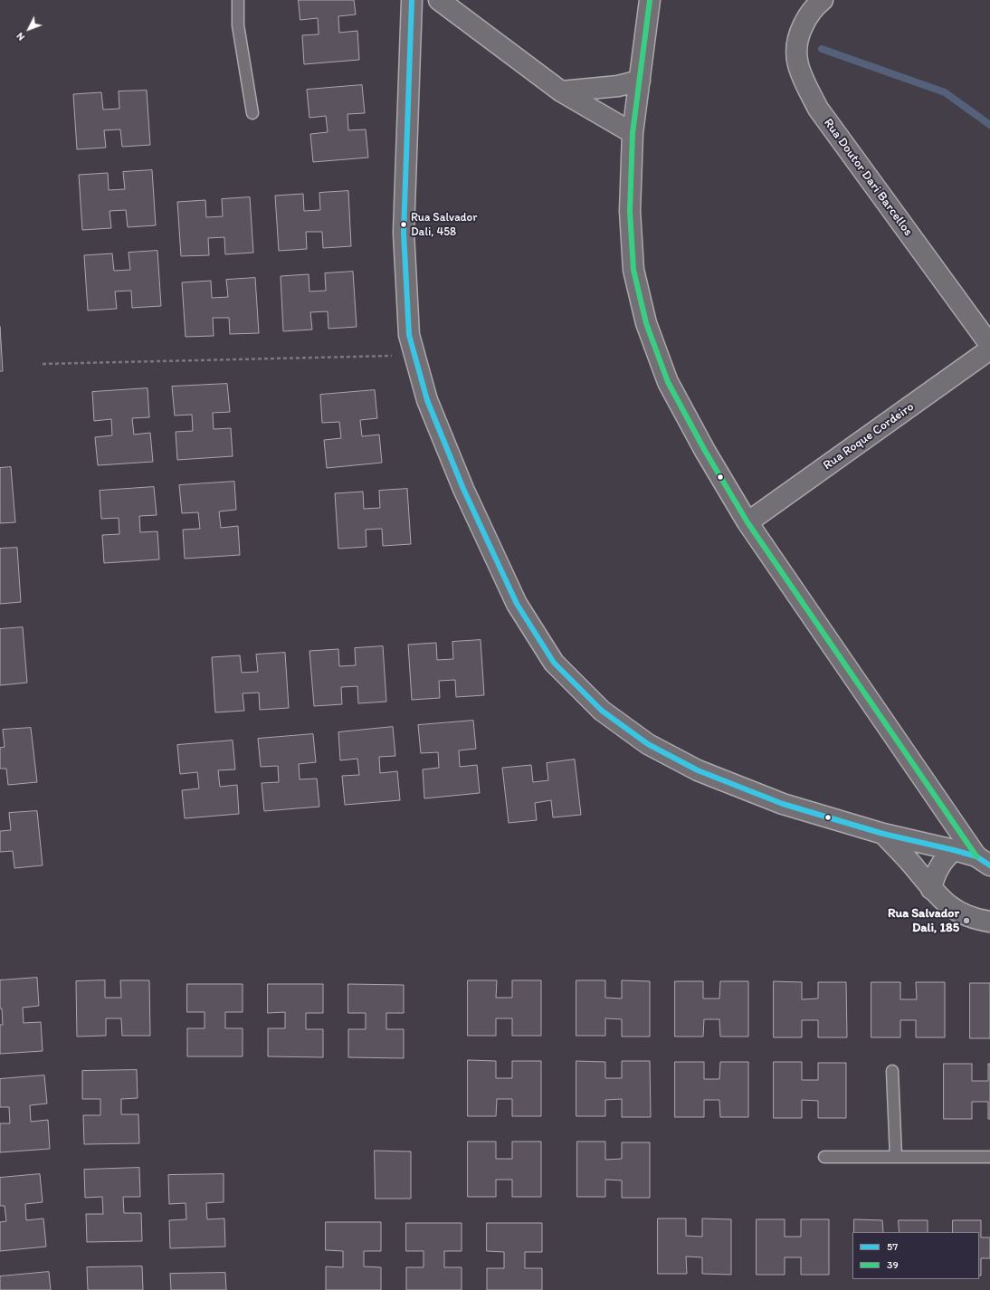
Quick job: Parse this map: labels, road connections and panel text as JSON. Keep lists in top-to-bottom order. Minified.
{"streets":{"street":["Rua Doutor Dari Barcellos","Rua Roque Cordeiro"]},"places":["Rua Salvador Dali, 458","Rua Salvador Dali, 185"],"lines":["transit line 57","transit line 39"],"legend":["57","39"],"north":"bottom left"}
